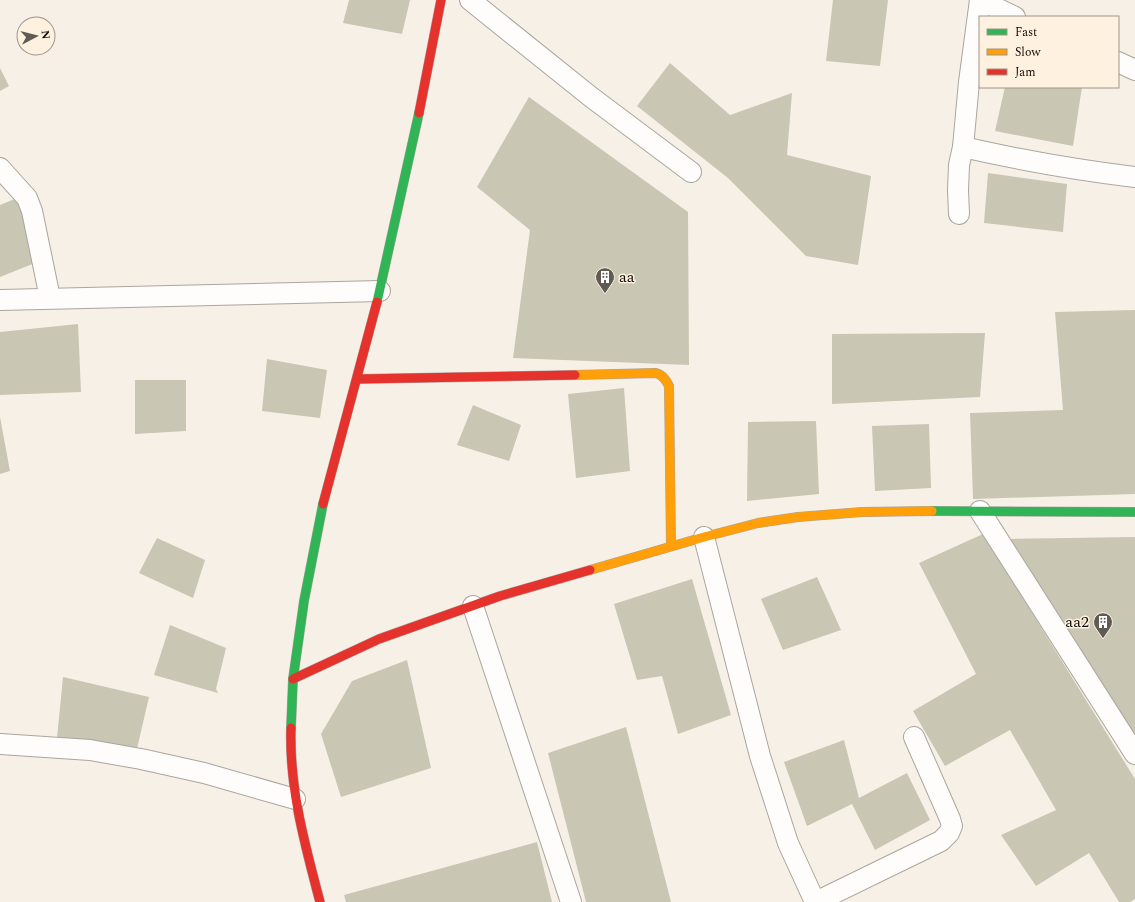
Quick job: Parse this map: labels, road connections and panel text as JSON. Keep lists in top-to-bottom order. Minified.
{"places":{"building":["aa","aa2"]},"legend":["Fast","Slow","Jam"],"north":"right"}
